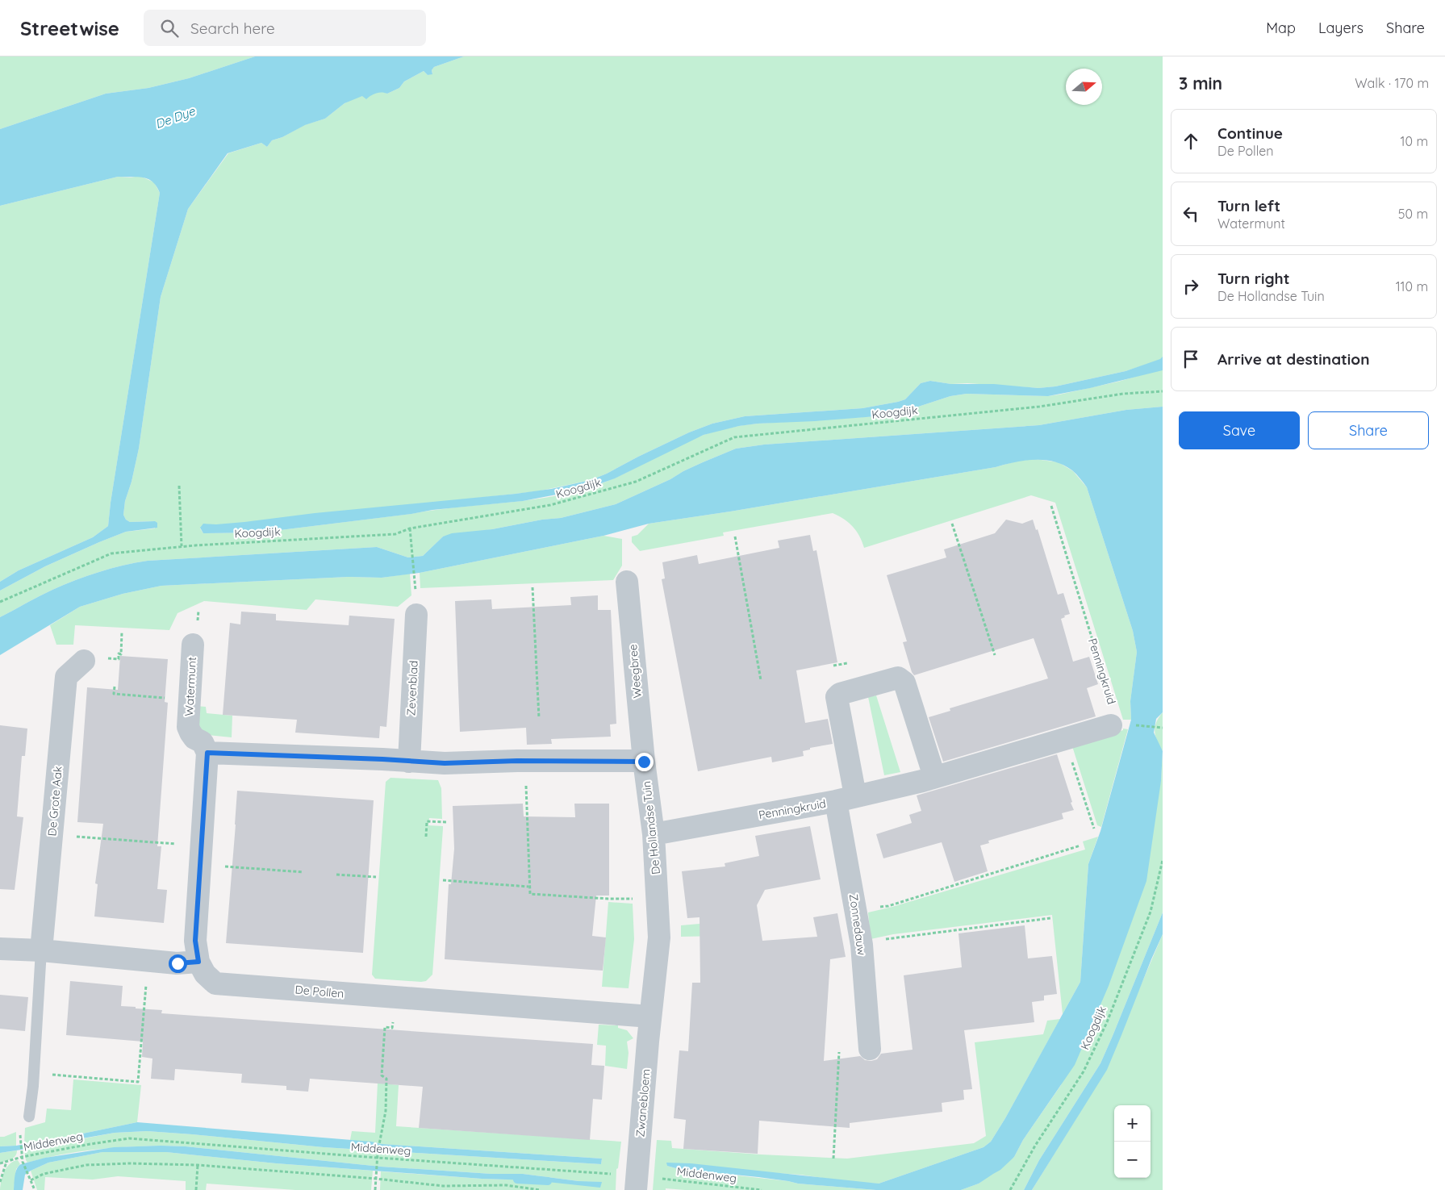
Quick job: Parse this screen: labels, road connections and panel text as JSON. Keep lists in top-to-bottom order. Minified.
{"streets":{"street":["Weegbree","Penningkruid","Watermunt","Zevenblad","De Grote Aak","De Hollandse Tuin","Zonnedauw","De Pollen","Zwanebloem"],"path":["Koogdijk","Middenweg"]},"crossings":[["Weegbree","De Hollandse Tuin"],["Penningkruid","De Hollandse Tuin"],["Penningkruid","Zonnedauw"],["De Hollandse Tuin","De Pollen"],["De Hollandse Tuin","Zwanebloem"],["De Pollen","Zwanebloem"],["Zwanebloem","Middenweg"]],"water":["De Dye"],"north":"right","page":{"header":"Streetwise","search":"Search here","nav":["Map","Layers","Share"],"heading":["3 min","Walk · 170 m"],"list":[["Continue","De Pollen","10 m"],["Turn left","Watermunt","50 m"],["Turn right","De Hollandse Tuin","110 m"],"Arrive at destination"],"buttons":["Save","Share"],"map_buttons":["+","−"]}}
